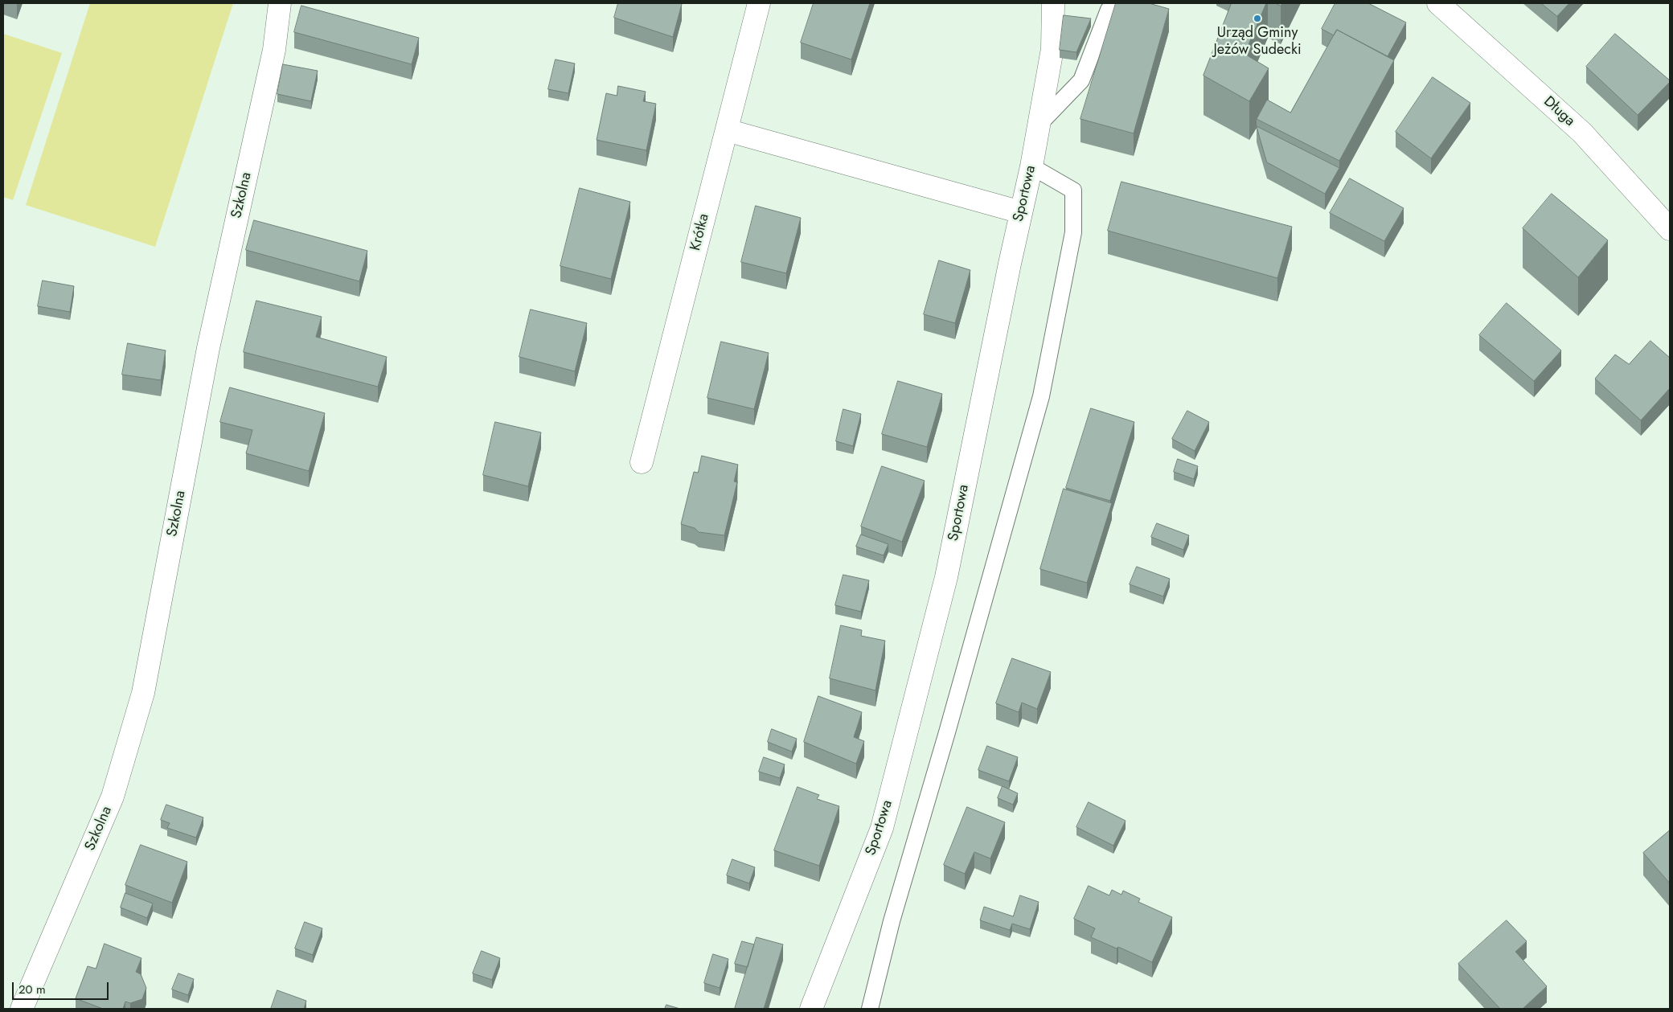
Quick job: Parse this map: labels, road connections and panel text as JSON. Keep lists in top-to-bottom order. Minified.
{"streets":{"street":["Długa","Sportowa","Szkolna","Krótka"]},"places":["Urząd Gminy Jeżów Sudecki"],"scale_bar":"20 m"}
